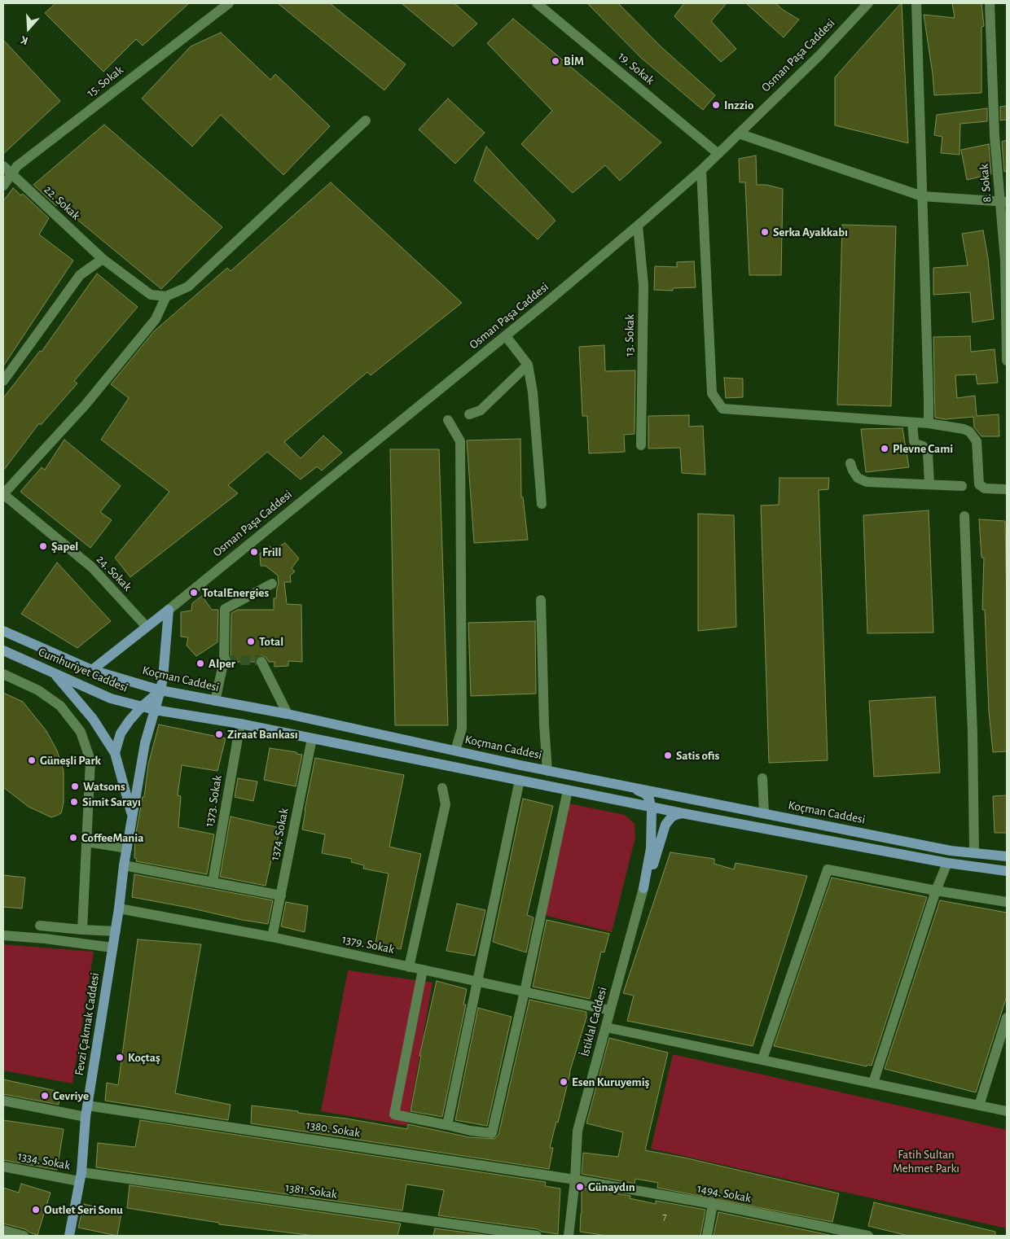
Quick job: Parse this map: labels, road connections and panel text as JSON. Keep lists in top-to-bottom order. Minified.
{"streets":{"main road":["Osman Paşa Caddesi","Cumhuriyet Caddesi","Koçman Caddesi","Fevzi Çakmak Caddesi"],"street":["19. Sokak","15. Sokak","8. Sokak","22. Sokak","13. Sokak","24. Sokak","1373. Sokak","1374. Sokak","1379. Sokak","İstiklal Caddesi","1380. Sokak","1334. Sokak","1381. Sokak","1494. Sokak"]},"crossings":[["Osman Paşa Caddesi","19. Sokak"],["Osman Paşa Caddesi","13. Sokak"],["Osman Paşa Caddesi","24. Sokak"],["Osman Paşa Caddesi","Koçman Caddesi"],["Osman Paşa Caddesi","Fevzi Çakmak Caddesi"],["15. Sokak","22. Sokak"],["Cumhuriyet Caddesi","Fevzi Çakmak Caddesi"],["Koçman Caddesi","Fevzi Çakmak Caddesi"],["1374. Sokak","1379. Sokak"],["1379. Sokak","İstiklal Caddesi"],["1379. Sokak","Fevzi Çakmak Caddesi"],["İstiklal Caddesi","1380. Sokak"],["İstiklal Caddesi","1494. Sokak"],["Fevzi Çakmak Caddesi","1380. Sokak"],["Fevzi Çakmak Caddesi","1334. Sokak"],["Fevzi Çakmak Caddesi","1381. Sokak"],["1380. Sokak","1494. Sokak"],["1334. Sokak","1381. Sokak"]],"parks":["Fatih Sultan Mehmet Parkı"],"places":["BİM","Inzzio","Serka Ayakkabı","Plevne Cami","Şapel","Frill","TotalEnergies","Total","Alper","Ziraat Bankası","Satis ofis","Güneşli Park","Watsons","Simit Sarayı","CoffeeMania","Koçtaş","Esen Kuruyemiş","Cevriye","Günaydın","Outlet Seri Sonu"],"house_numbers":["7"],"north":"bottom"}
